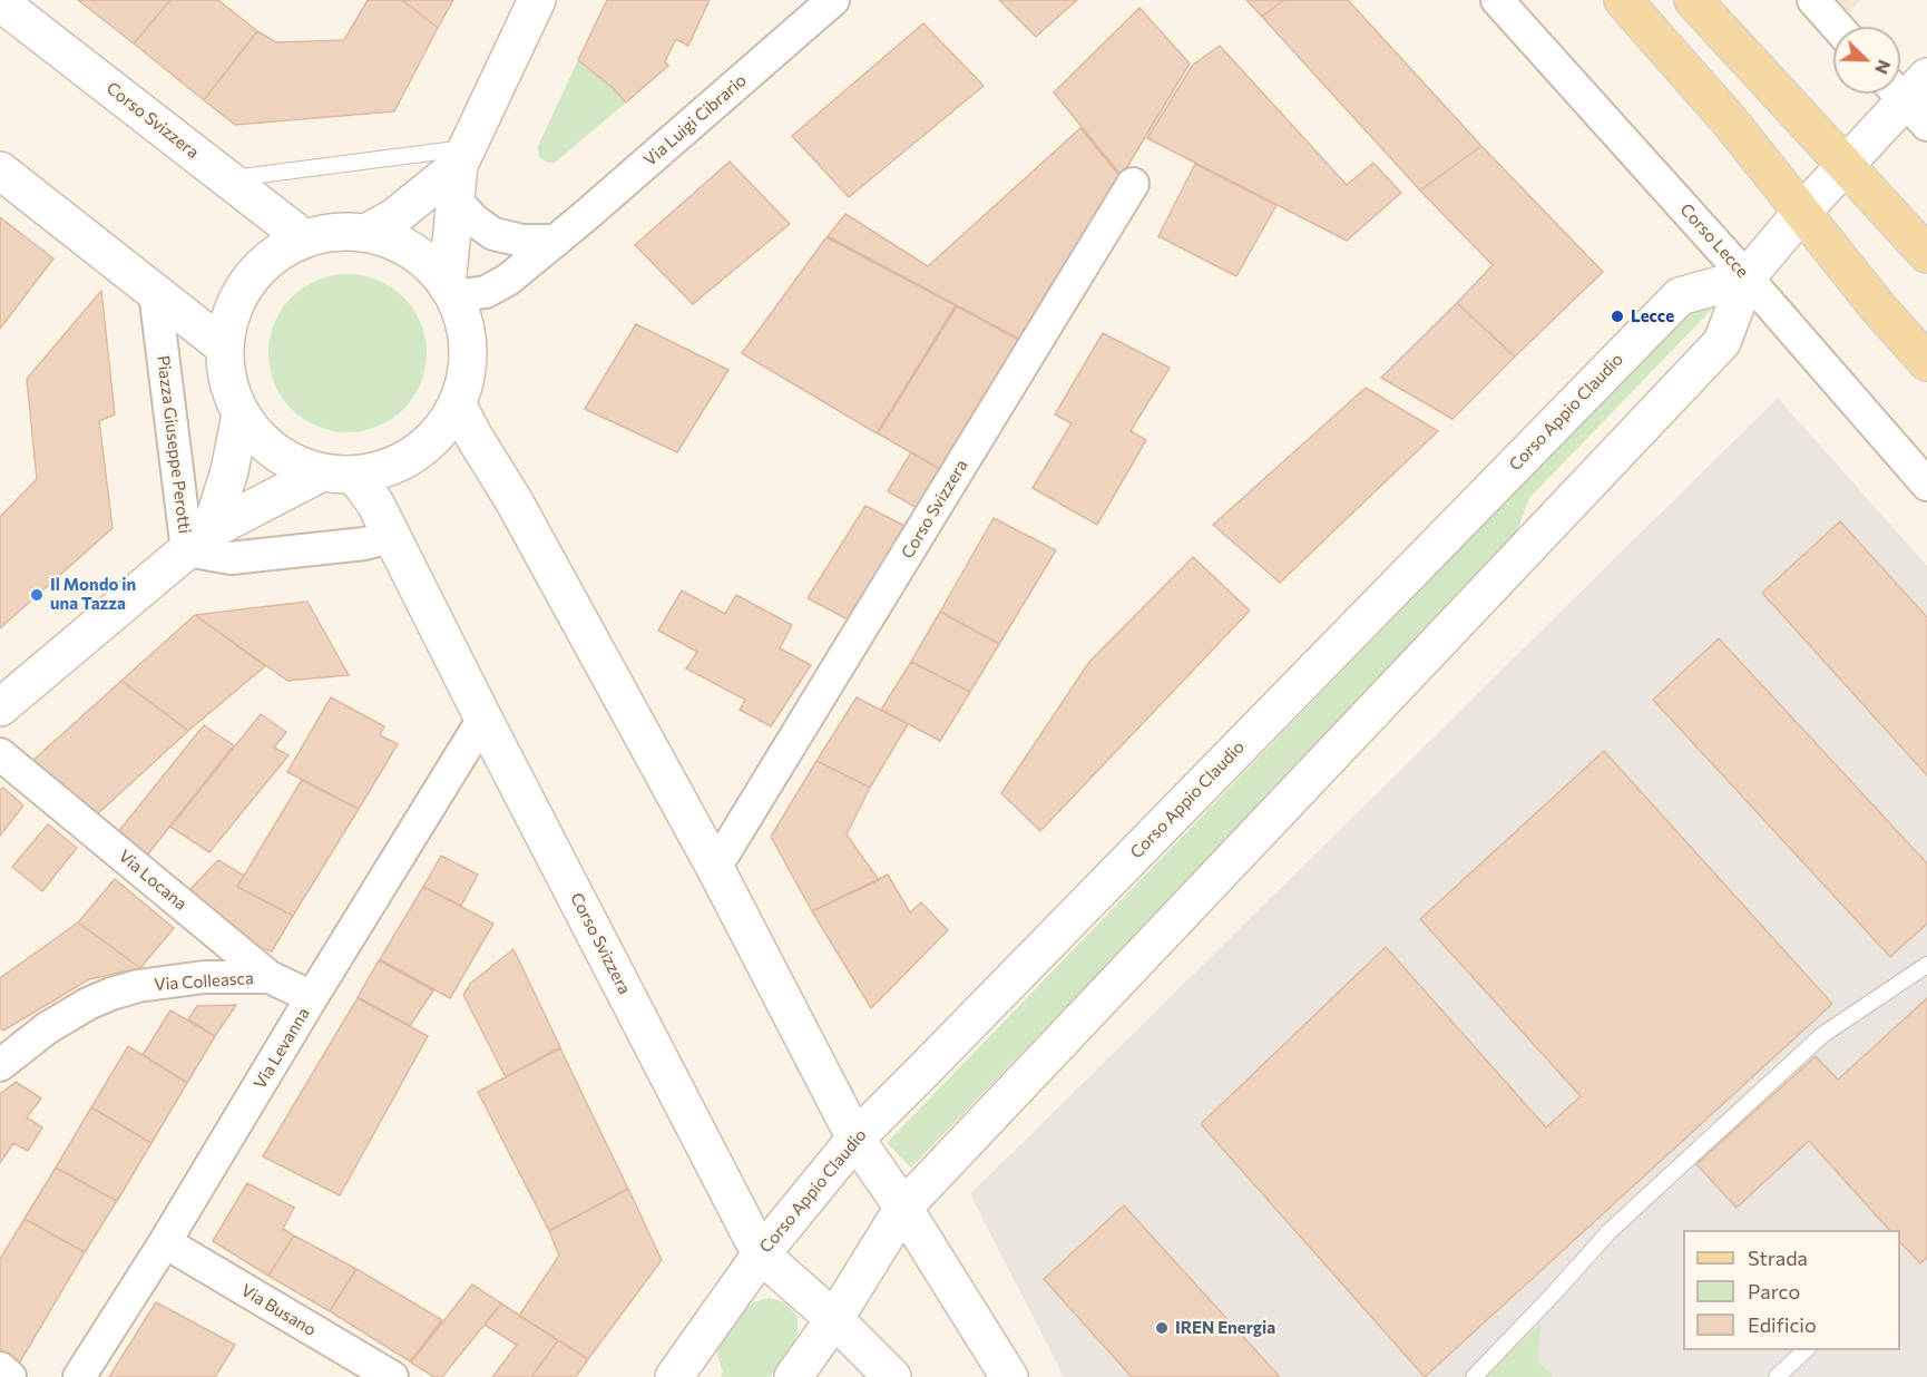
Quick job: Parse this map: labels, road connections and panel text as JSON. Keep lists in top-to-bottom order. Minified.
{"streets":{"street":["Corso Svizzera","Via Luigi Cibrario","Corso Lecce","Corso Appio Claudio","Piazza Giuseppe Perotti","Via Locana","Via Colleasca","Via Levanna","Via Busano"]},"crossings":[["Corso Svizzera","Corso Appio Claudio"],["Corso Svizzera","Piazza Giuseppe Perotti"],["Corso Svizzera","Via Levanna"],["Corso Lecce","Corso Appio Claudio"],["Via Locana","Via Colleasca"],["Via Locana","Via Levanna"],["Via Levanna","Via Busano"]],"places":["Lecce","Il Mondo in una Tazza","IREN Energia"],"legend":["Strada","Parco","Edificio"],"north":"bottom right"}
